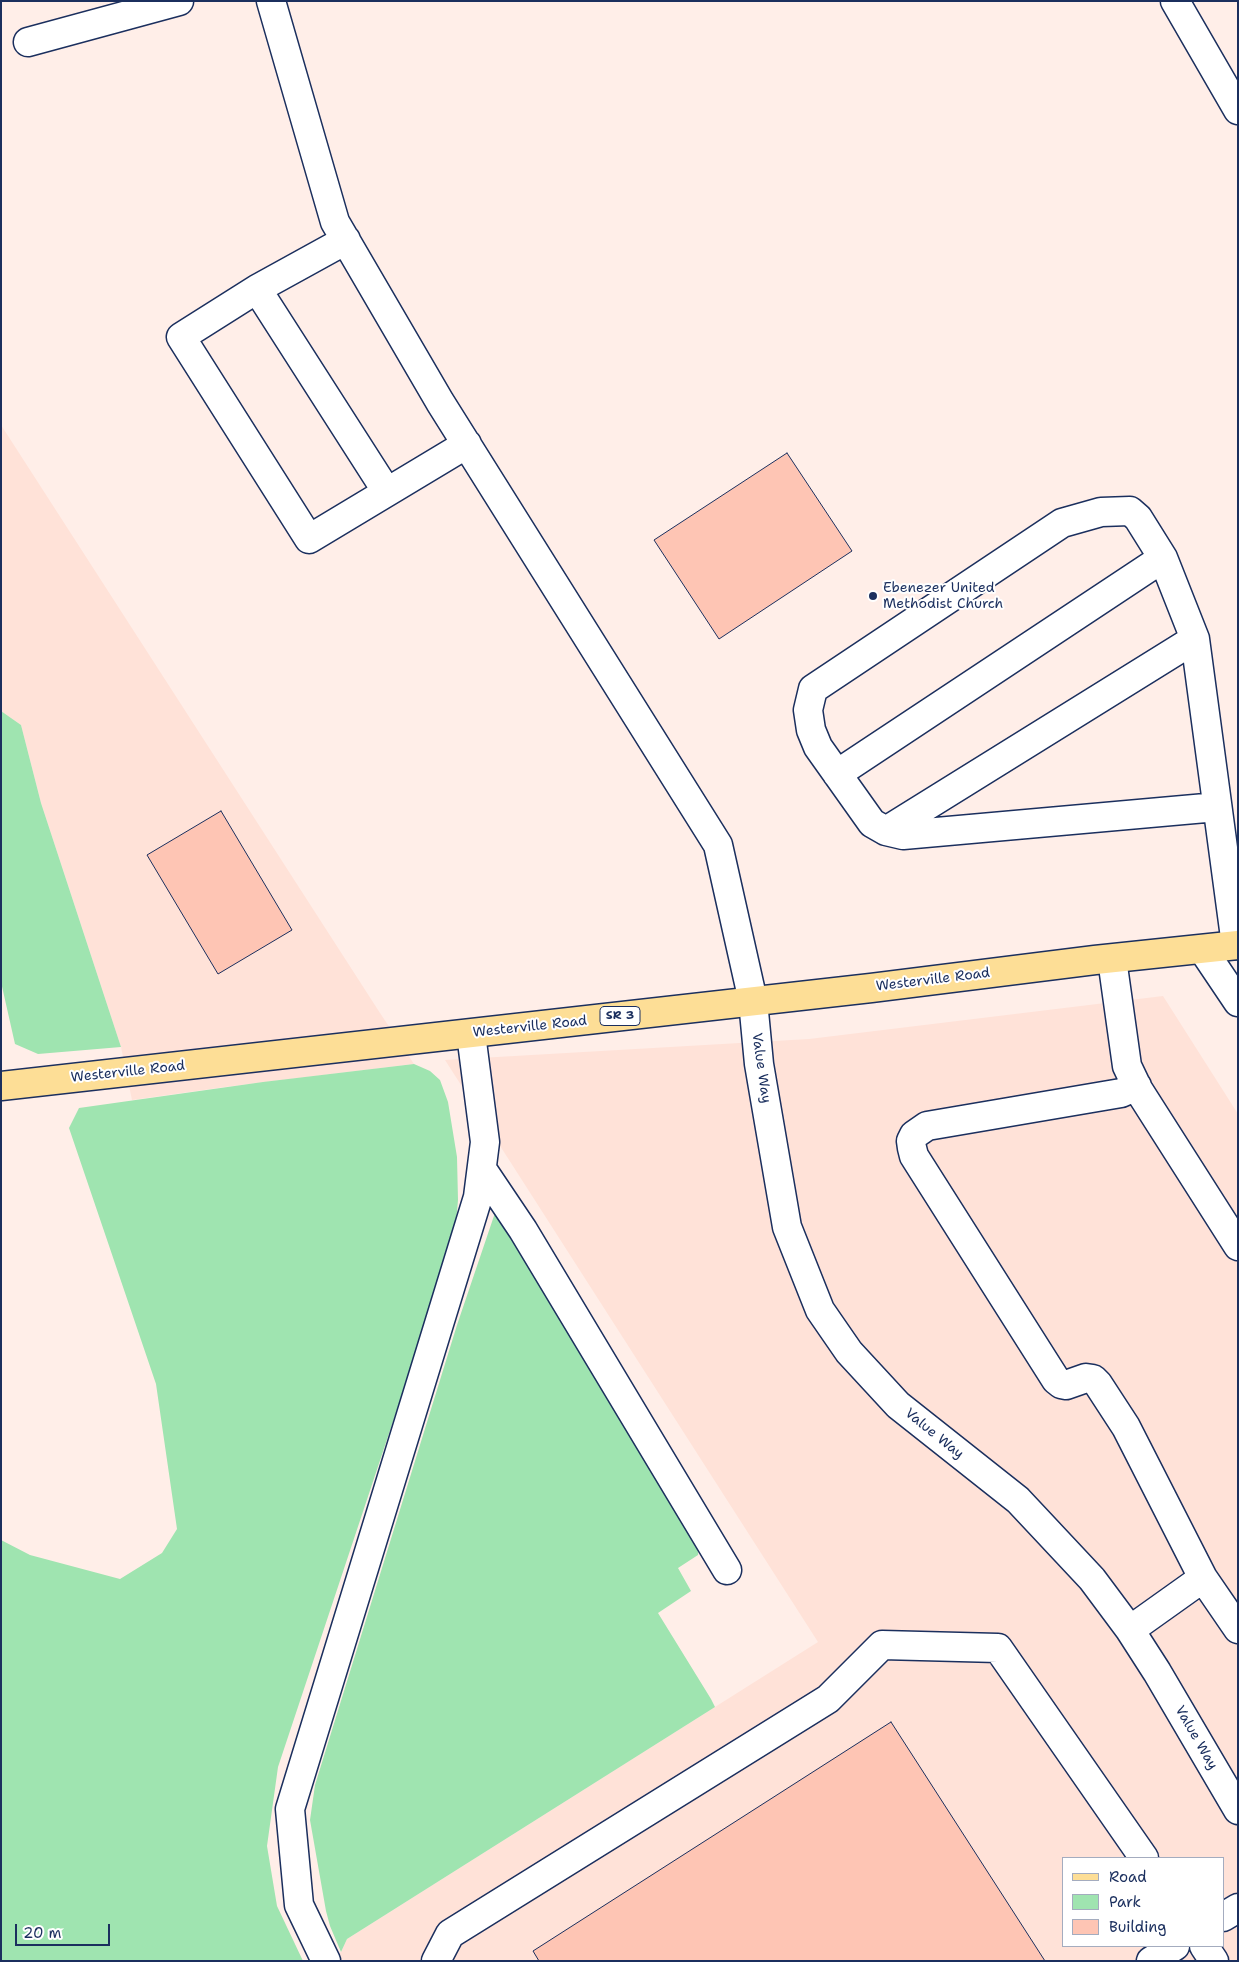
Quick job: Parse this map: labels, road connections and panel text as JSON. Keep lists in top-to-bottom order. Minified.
{"streets":{"main road":["Westerville Road","SR 3"],"street":["Value Way"]},"crossings":[["Westerville Road","Value Way"]],"places":["Ebenezer United Methodist Church"],"legend":["Road","Park","Building"],"scale_bar":"20 m"}
